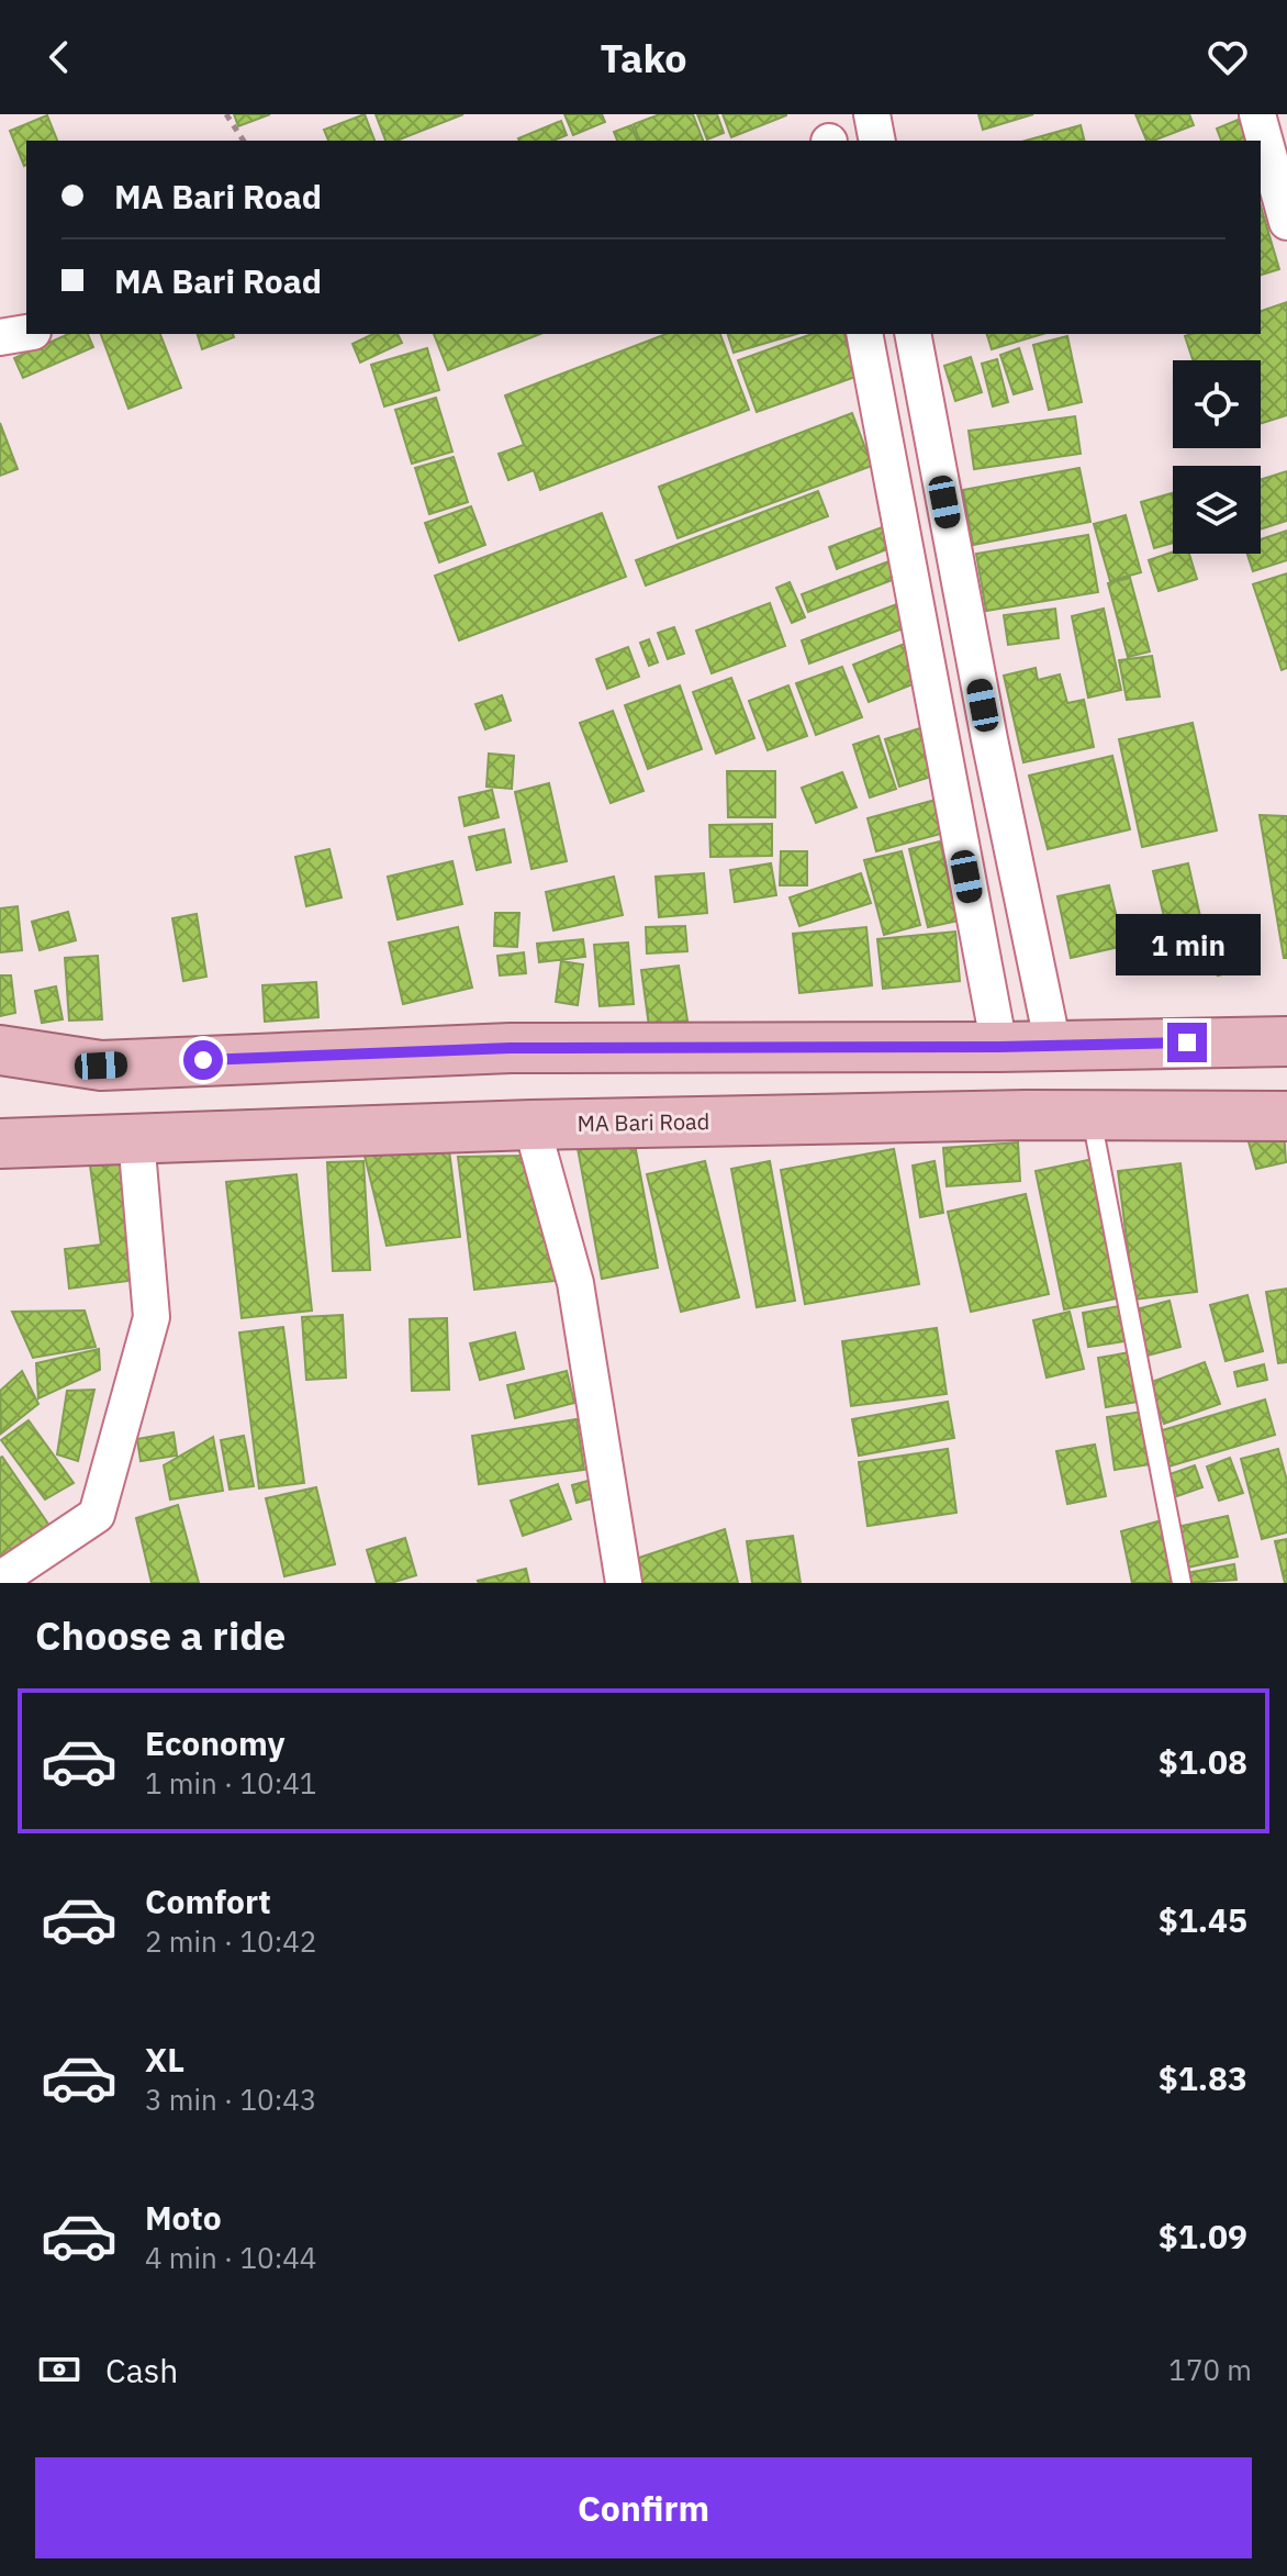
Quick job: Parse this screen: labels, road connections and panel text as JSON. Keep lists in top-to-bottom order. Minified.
{"streets":{"main road":["MA Bari Road"]},"page":{"header":"Tako","banner":["MA Bari Road","MA Bari Road"],"bubble":"1 min","heading":"Choose a ride","list":[{"name":"Economy","note":"1 min · 10:41","value":"$1.08"},{"name":"Comfort","note":"2 min · 10:42","value":"$1.45"},{"name":"XL","note":"3 min · 10:43","value":"$1.83"},{"name":"Moto","note":"4 min · 10:44","value":"$1.09"}],"pay":["Cash","170 m"],"buttons":"Confirm"}}
